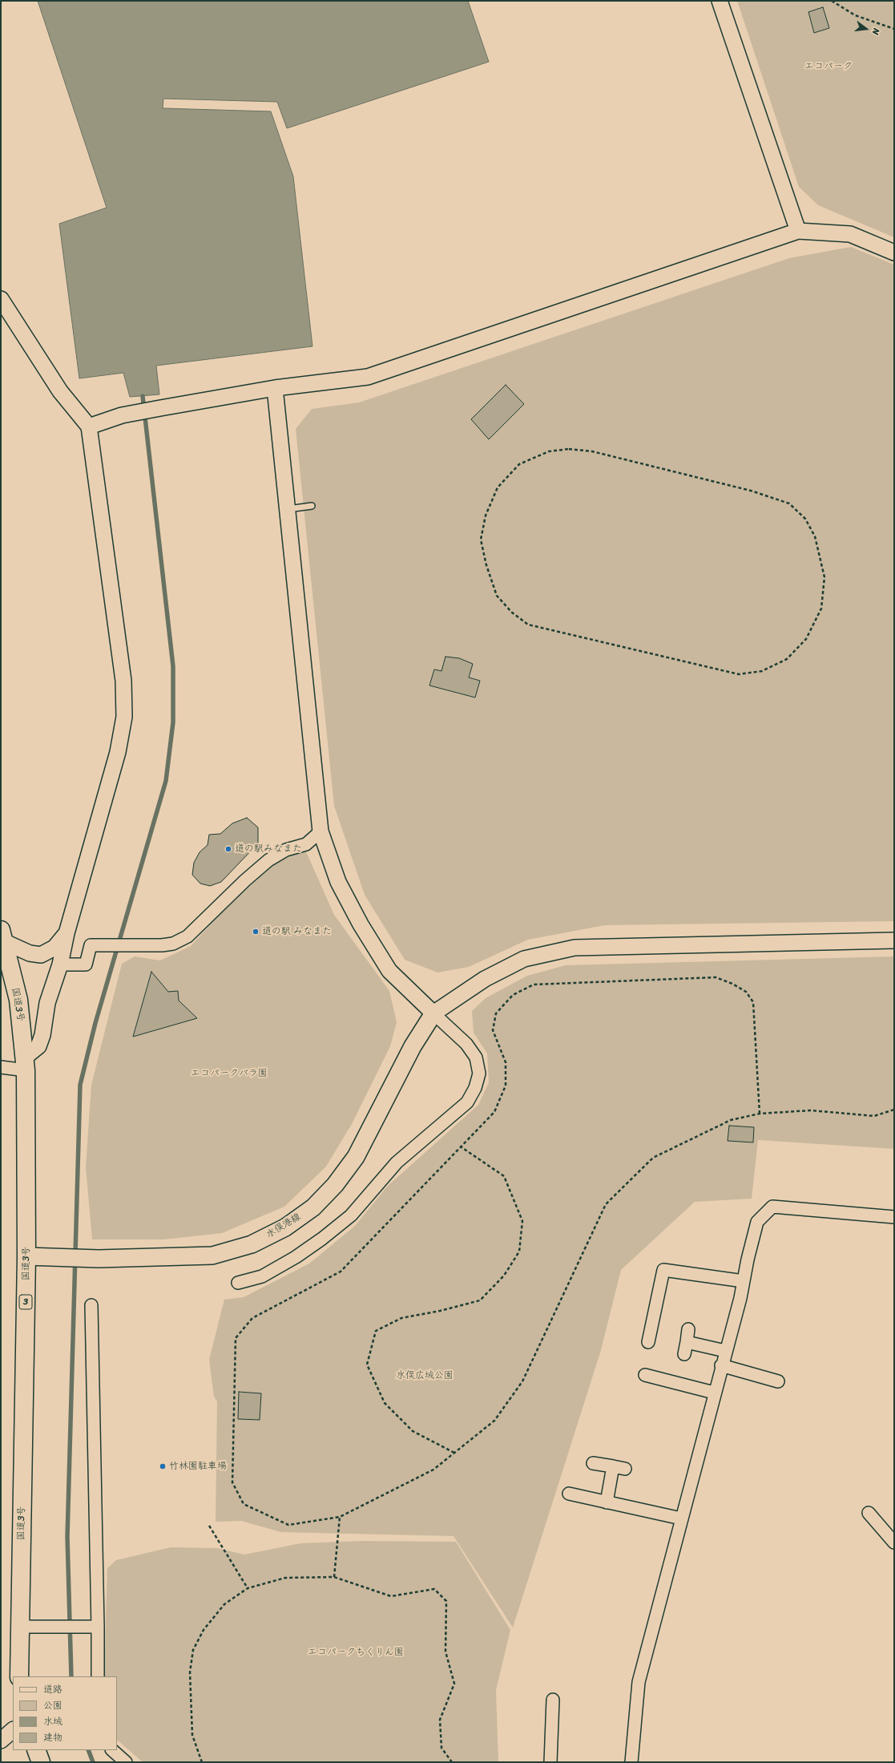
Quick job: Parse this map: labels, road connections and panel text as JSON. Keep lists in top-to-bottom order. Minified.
{"streets":{"highway":["国道3号","3"],"main road":["水俣港線"]},"crossings":[["国道3号","水俣港線"]],"parks":["エコパーク","エコパークバラ園","水俣広域公園","エコパークちくりん園"],"places":["道の駅みなまた","道の駅 みなまた","竹林園駐車場"],"legend":["道路","公園","水域","建物"],"north":"right"}
